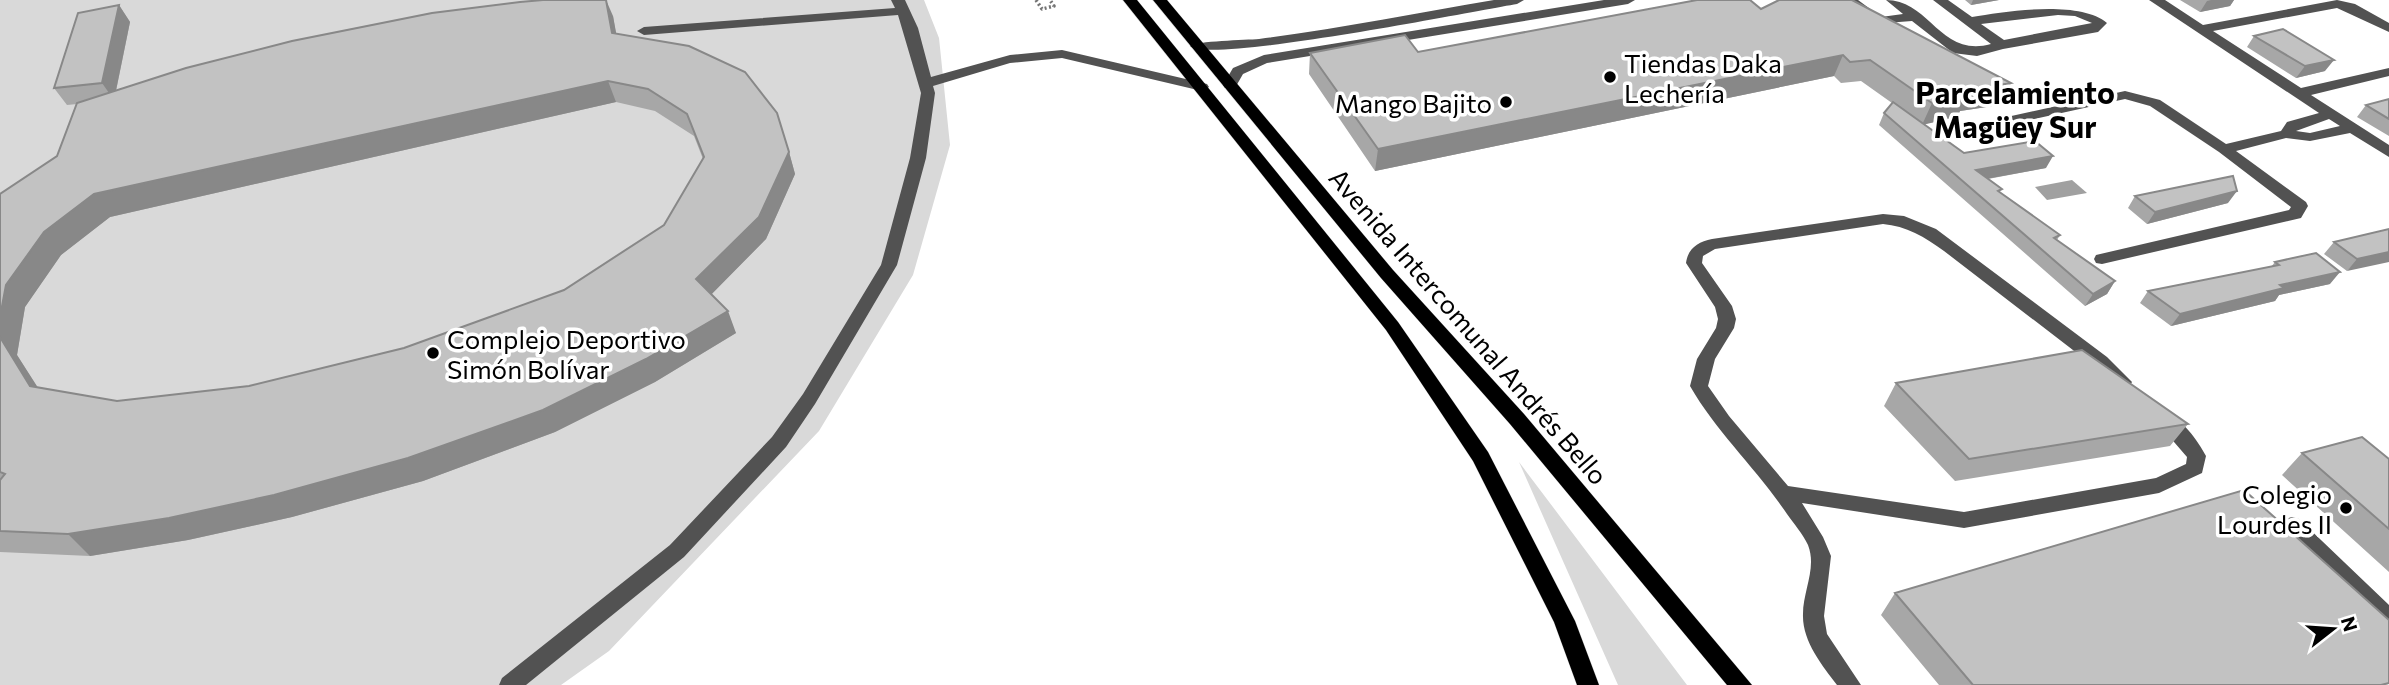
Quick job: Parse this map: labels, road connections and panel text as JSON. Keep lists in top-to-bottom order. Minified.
{"streets":{"main road":["Avenida Intercomunal Andrés Bello"]},"districts":["Parcelamiento Magüey Sur"],"places":["Tiendas Daka Lechería","Mango Bajito","Complejo Deportivo Simón Bolívar","Colegio Lourdes II"],"north":"right"}
